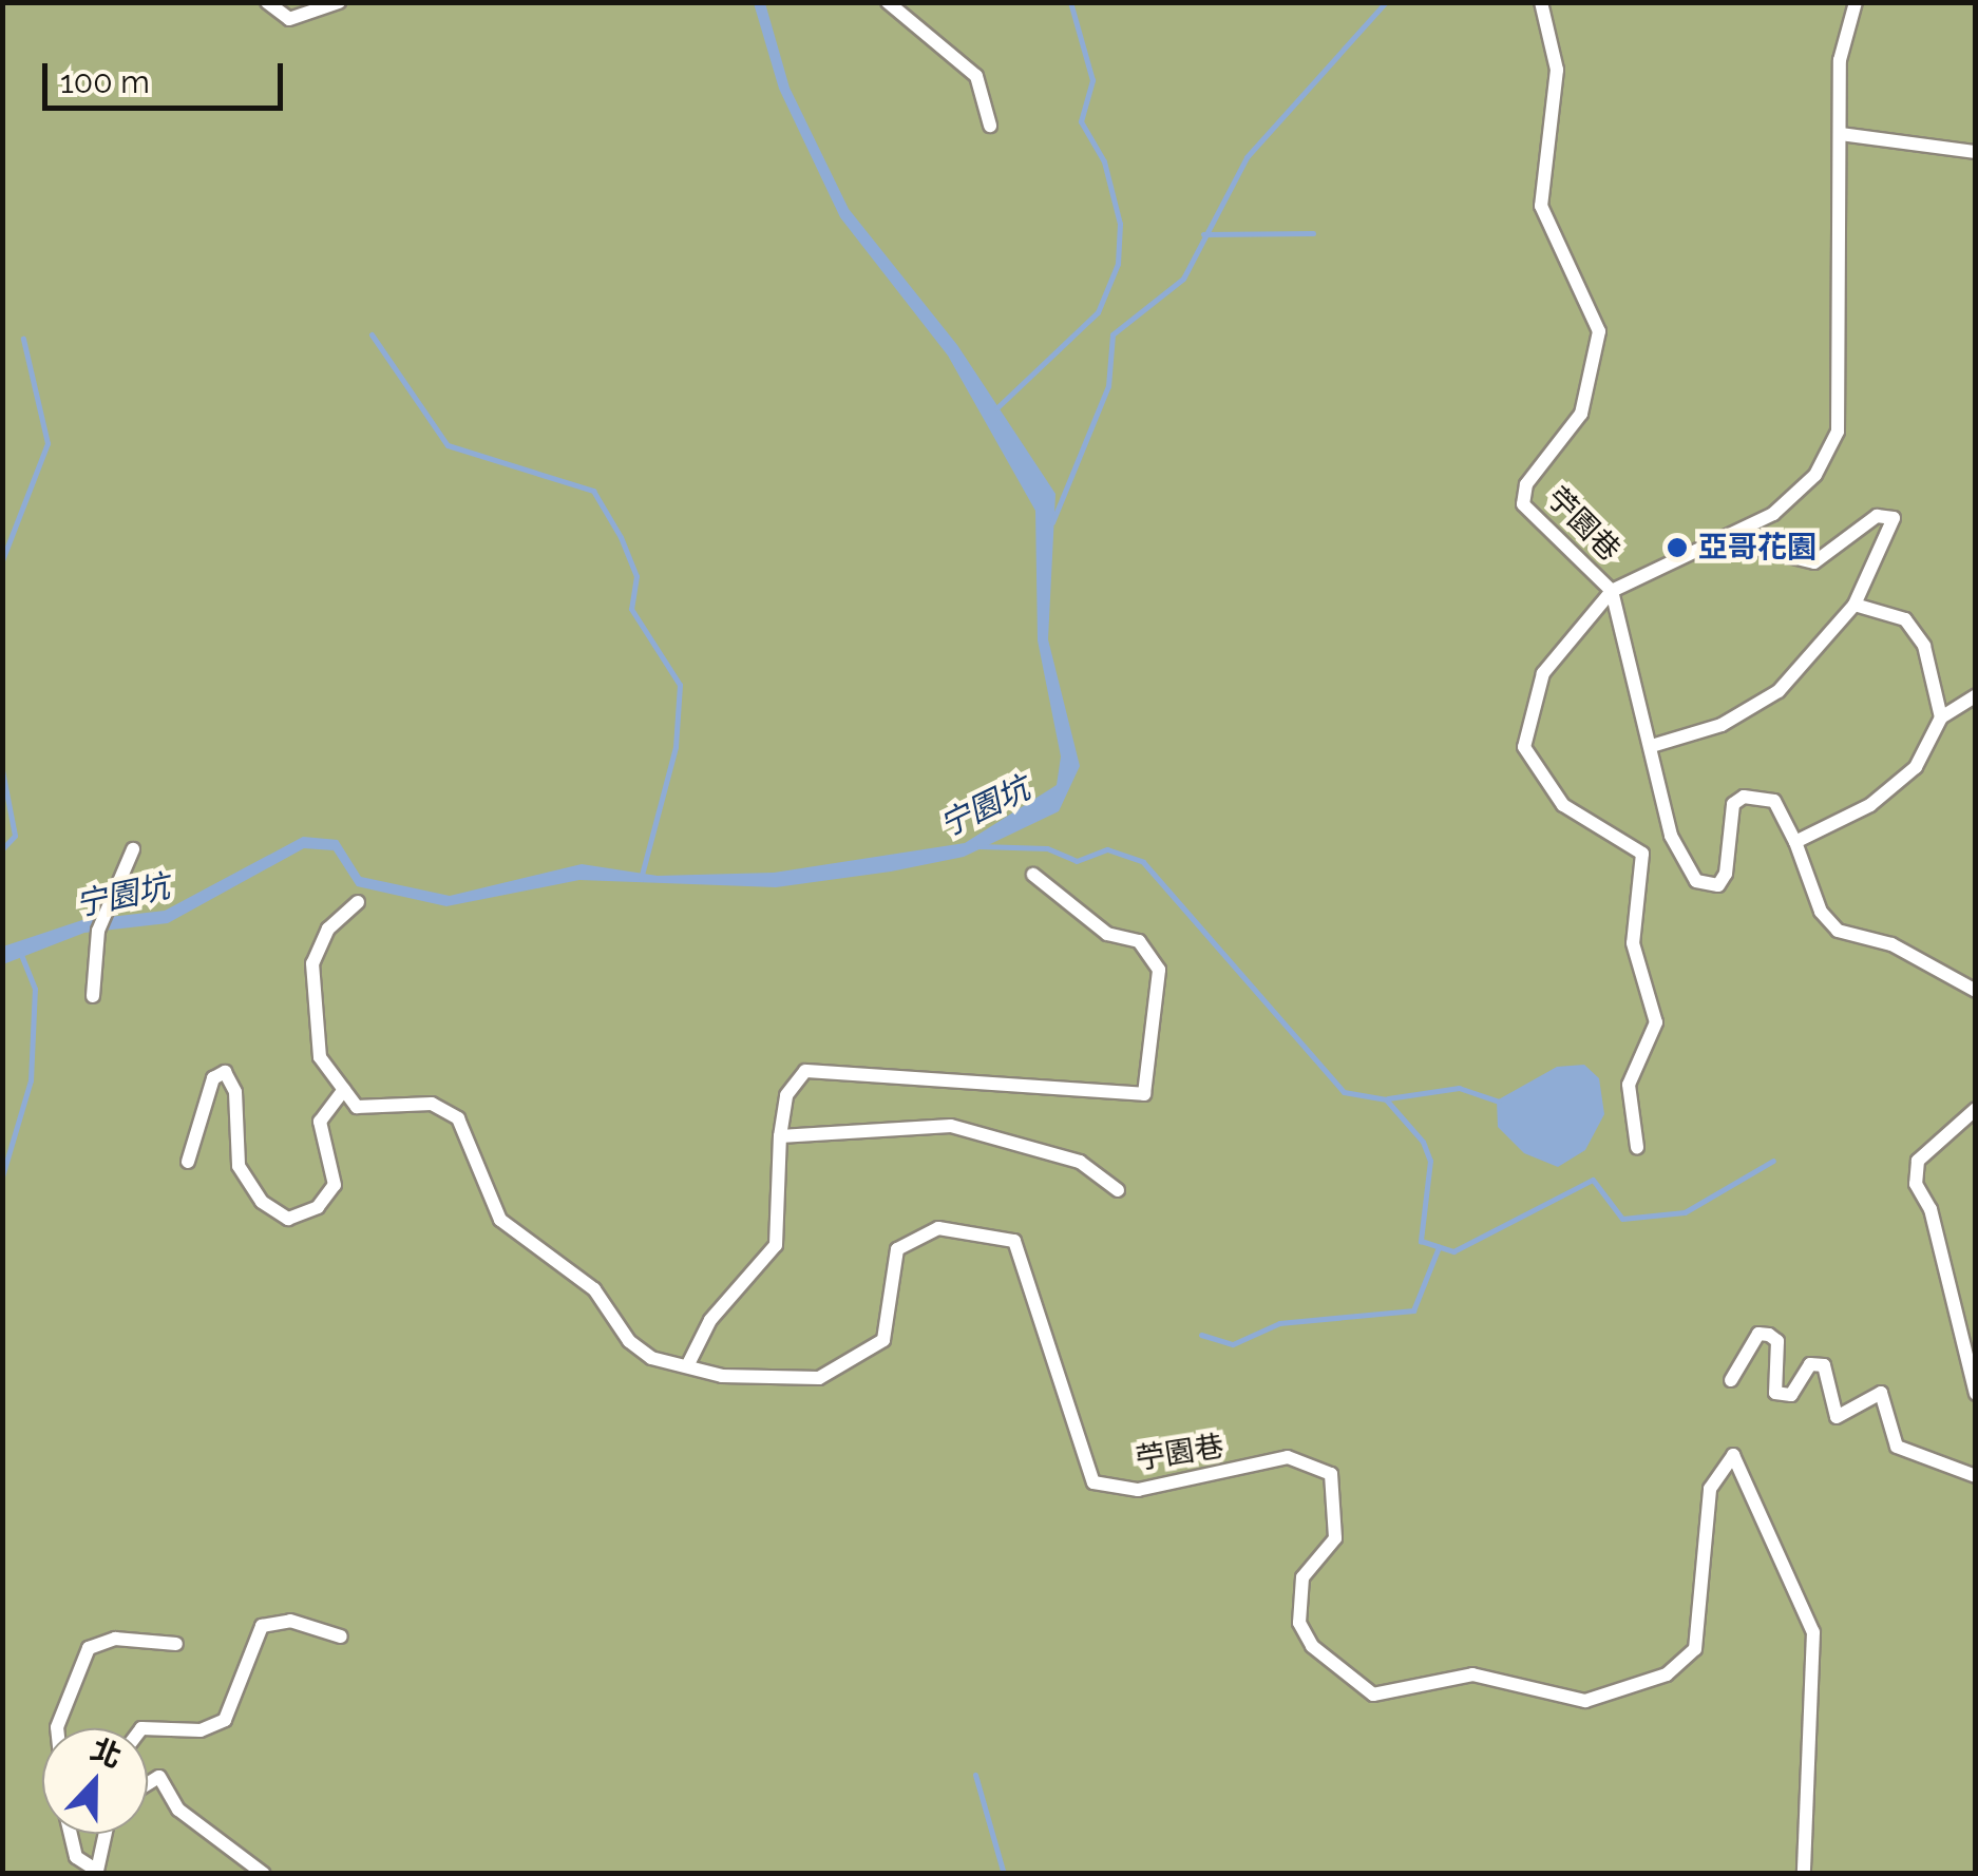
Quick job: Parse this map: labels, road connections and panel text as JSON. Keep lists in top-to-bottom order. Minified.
{"streets":{"street":["苧園巷"]},"water":["宁園坑"],"places":["亞哥花園"],"scale_bar":"100 m","north":"top"}
